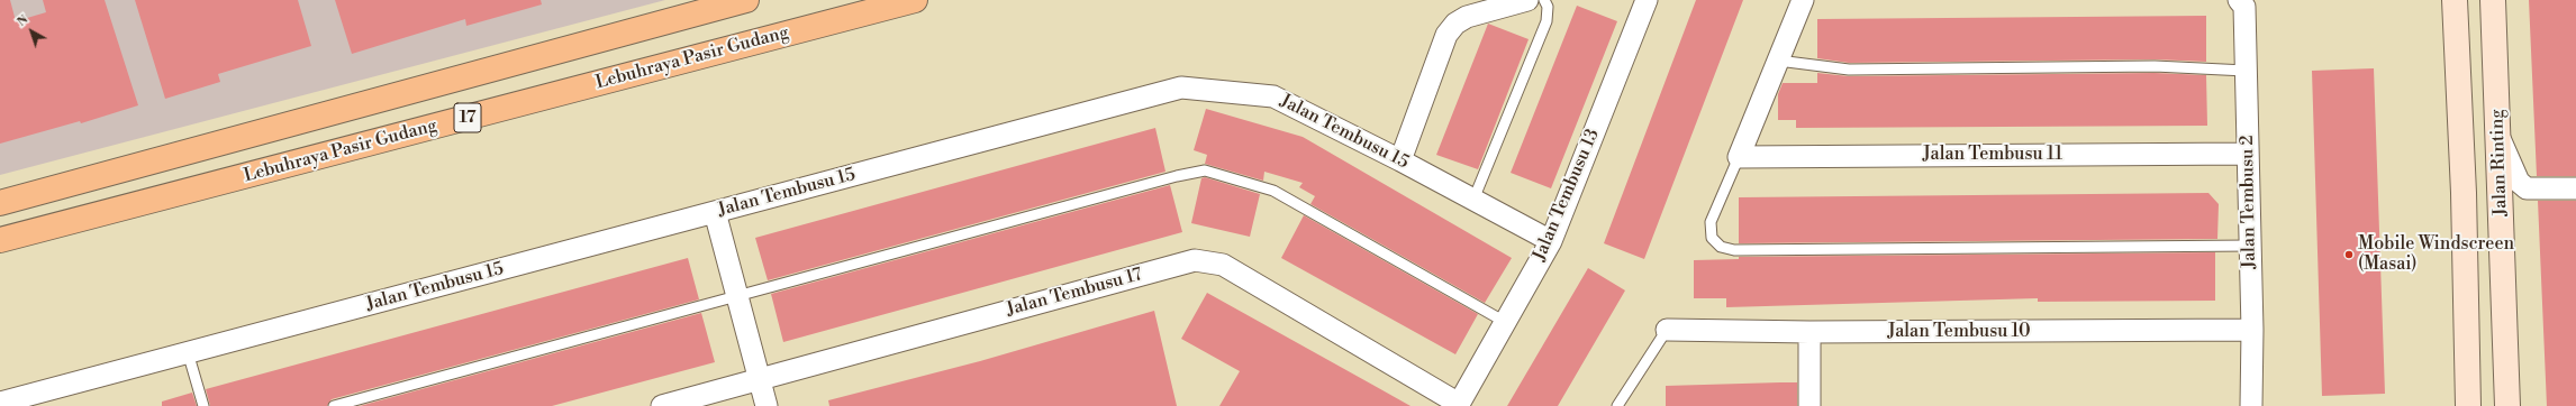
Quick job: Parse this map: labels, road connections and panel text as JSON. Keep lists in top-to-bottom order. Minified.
{"streets":{"highway":["Lebuhraya Pasir Gudang","17"],"main road":["Jalan Rinting"],"street":["Jalan Tembusu 15","Jalan Tembusu 11","Jalan Tembusu 13","Jalan Tembusu 2","Jalan Tembusu 17","Jalan Tembusu 10"]},"crossings":[["Jalan Tembusu 15","Jalan Tembusu 13"],["Jalan Tembusu 11","Jalan Tembusu 2"],["Jalan Tembusu 13","Jalan Tembusu 17"],["Jalan Tembusu 2","Jalan Tembusu 10"]],"places":["Mobile Windscreen (Masai)"],"north":"top left"}
